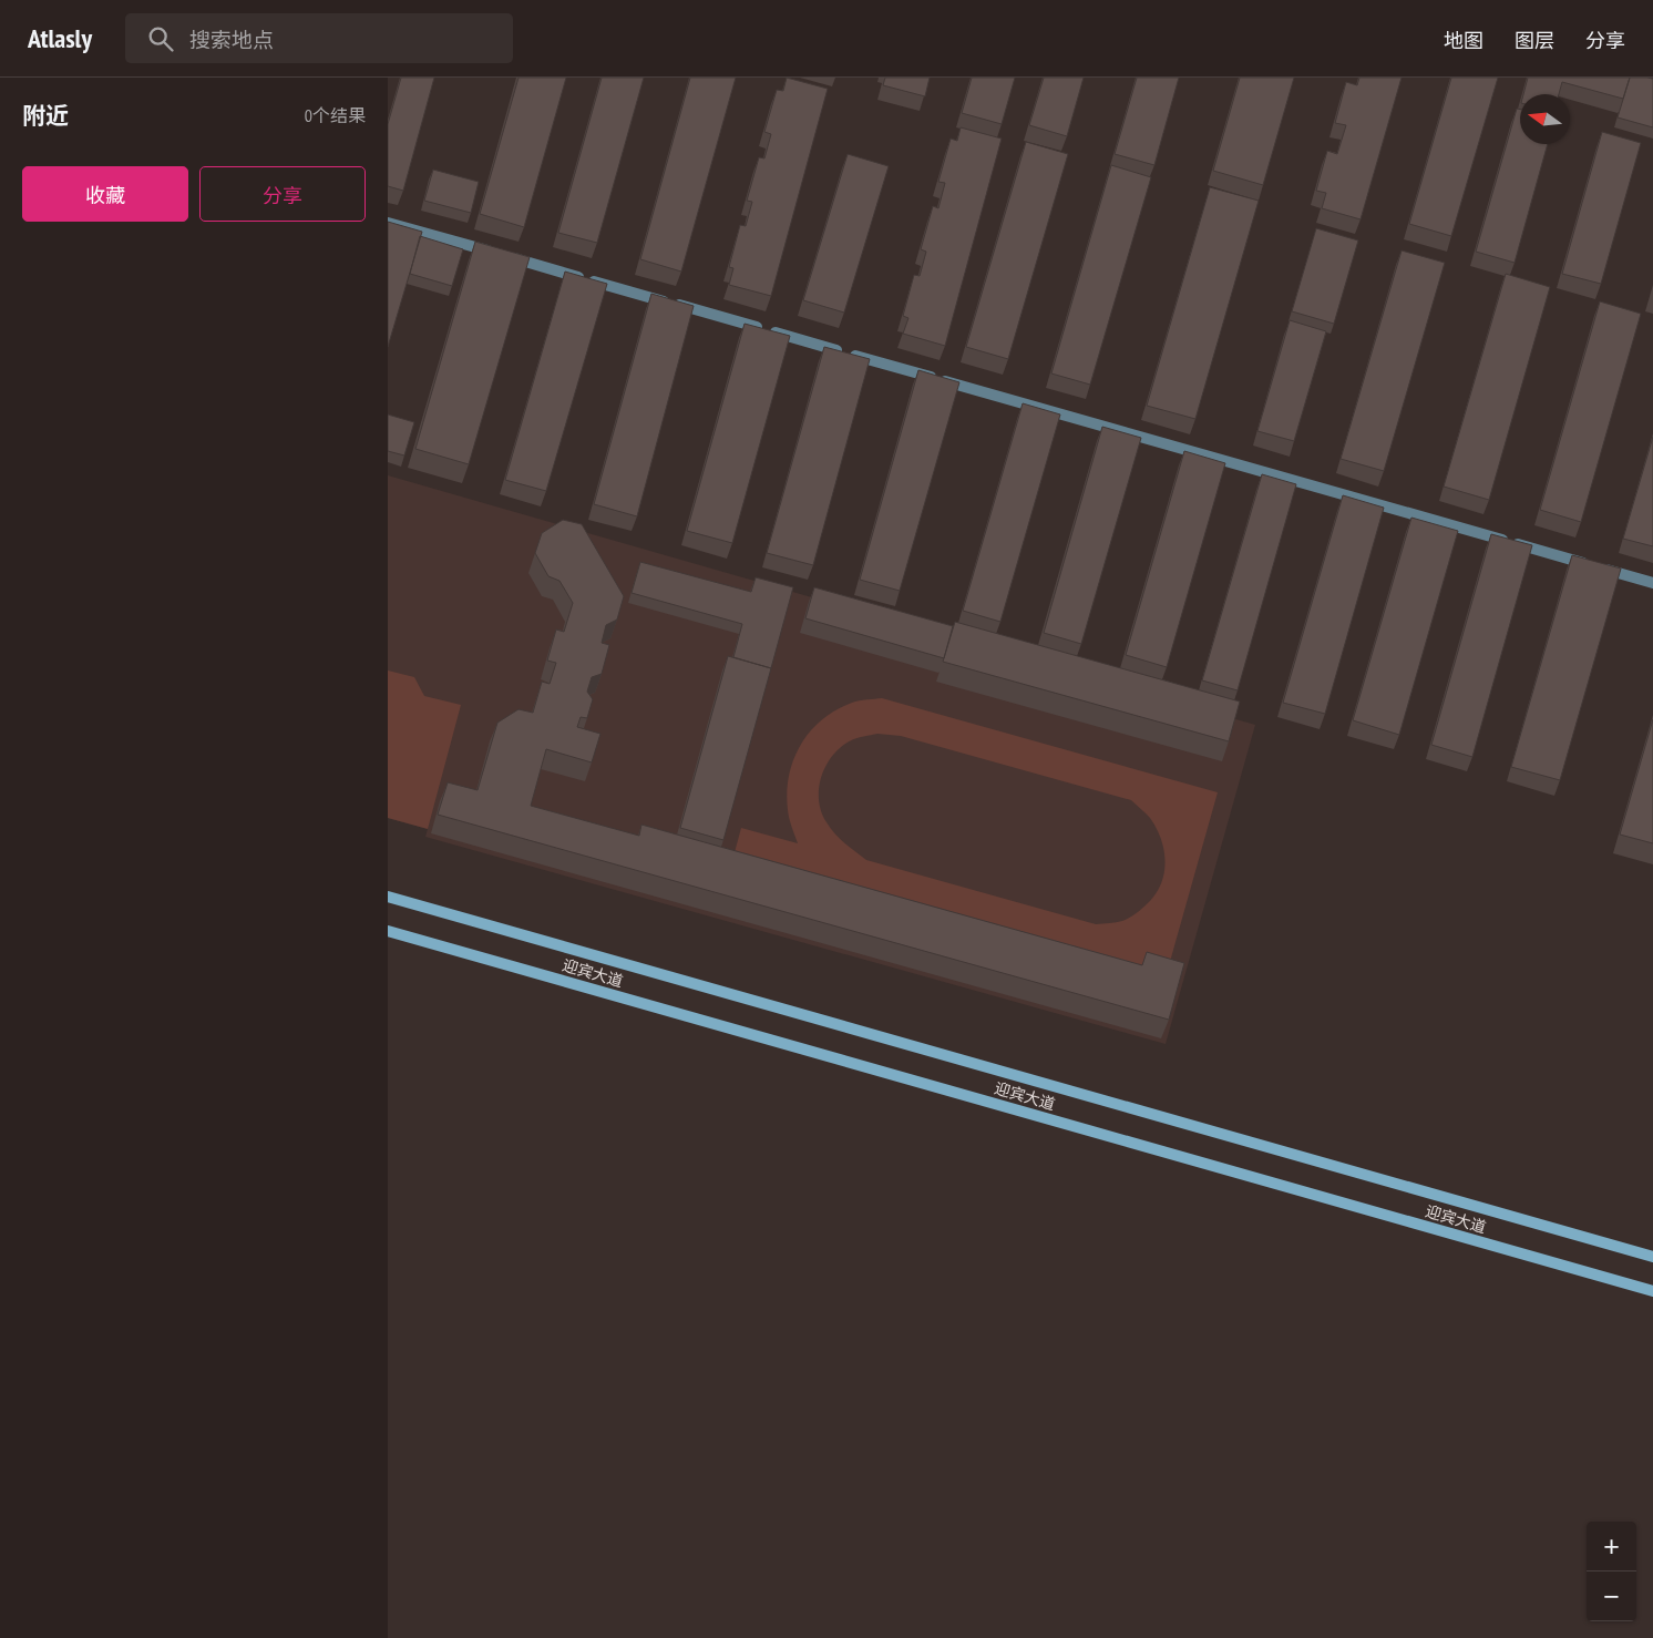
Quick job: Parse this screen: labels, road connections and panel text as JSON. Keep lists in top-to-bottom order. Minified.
{"streets":{"main road":["迎宾大道"]},"north":"left","page":{"header":"Atlasly","search":"搜索地点","nav":["地图","图层","分享"],"heading":["附近","0个结果"],"buttons":["收藏","分享"],"map_buttons":["+","−"]}}
